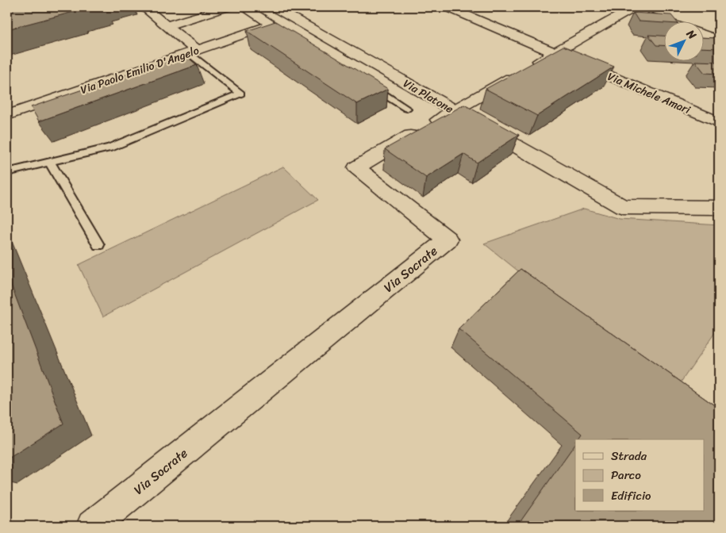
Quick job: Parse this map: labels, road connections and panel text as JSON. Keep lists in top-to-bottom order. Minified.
{"streets":{"street":["Via Paolo Emilio D'Angelo","Via Michele Amari","Via Platone","Via Socrate"]},"crossings":[["Via Michele Amari","Via Socrate"],["Via Platone","Via Socrate"]],"legend":["Strada","Parco","Edificio"],"north":"top right"}
